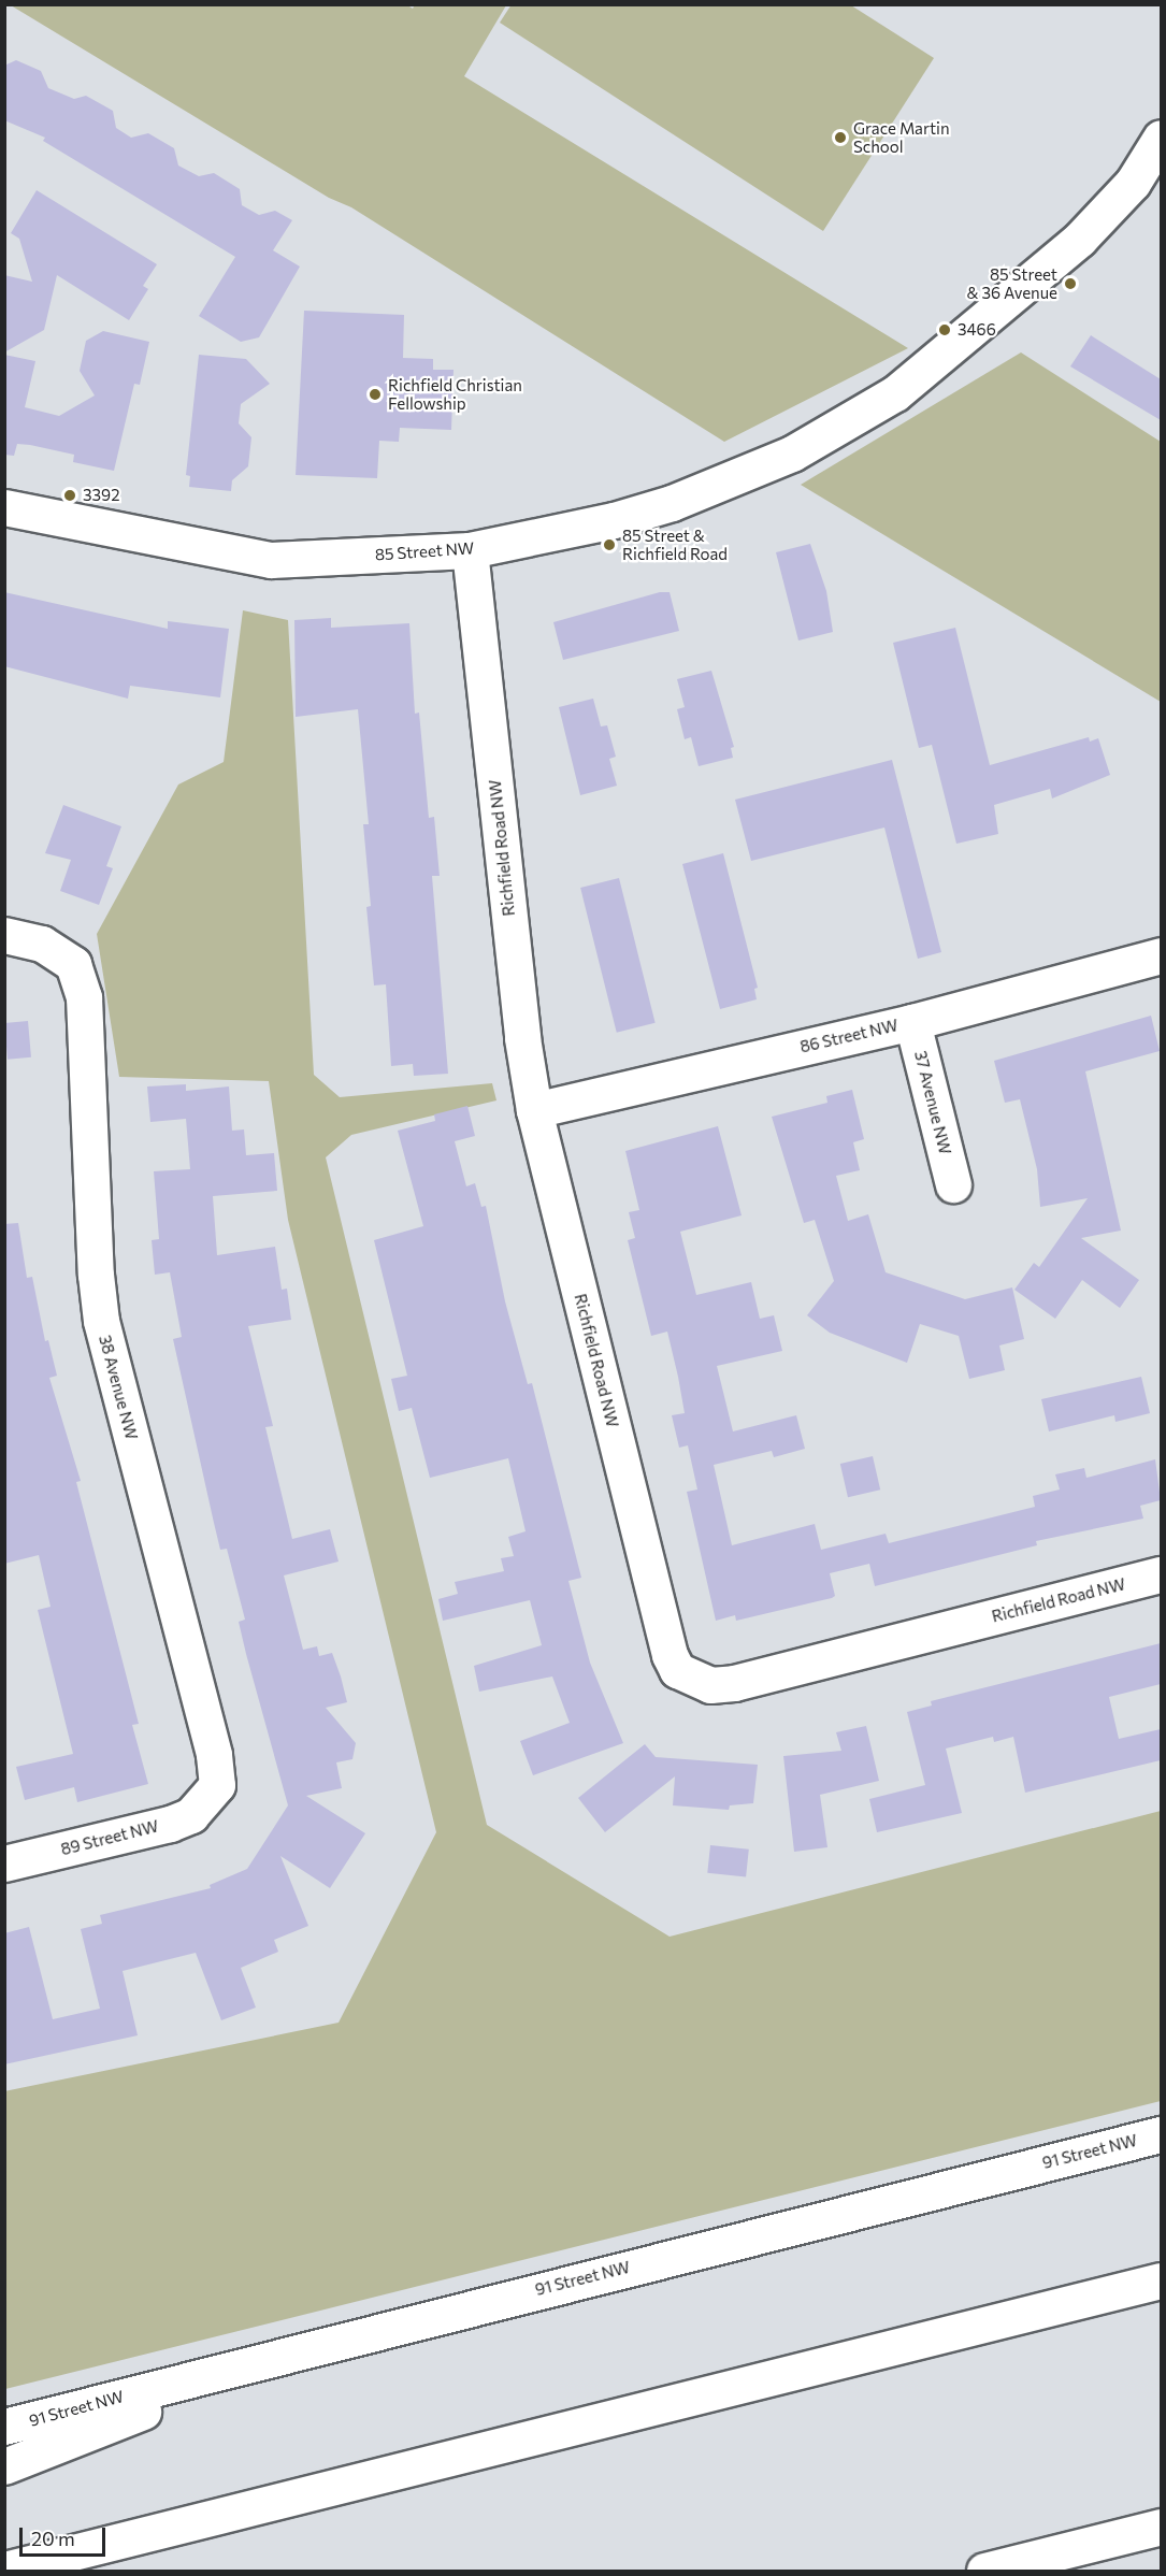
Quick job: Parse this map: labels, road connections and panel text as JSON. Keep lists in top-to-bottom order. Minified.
{"streets":{"street":["85 Street NW","Richfield Road NW","86 Street NW","37 Avenue NW","38 Avenue NW","89 Street NW","91 Street NW"]},"crossings":[["85 Street NW","Richfield Road NW"],["Richfield Road NW","86 Street NW"],["86 Street NW","37 Avenue NW"],["38 Avenue NW","89 Street NW"]],"places":["Grace Martin School","85 Street & 36 Avenue","3466","Richfield Christian Fellowship","3392","85 Street & Richfield Road"],"scale_bar":"20 m"}
